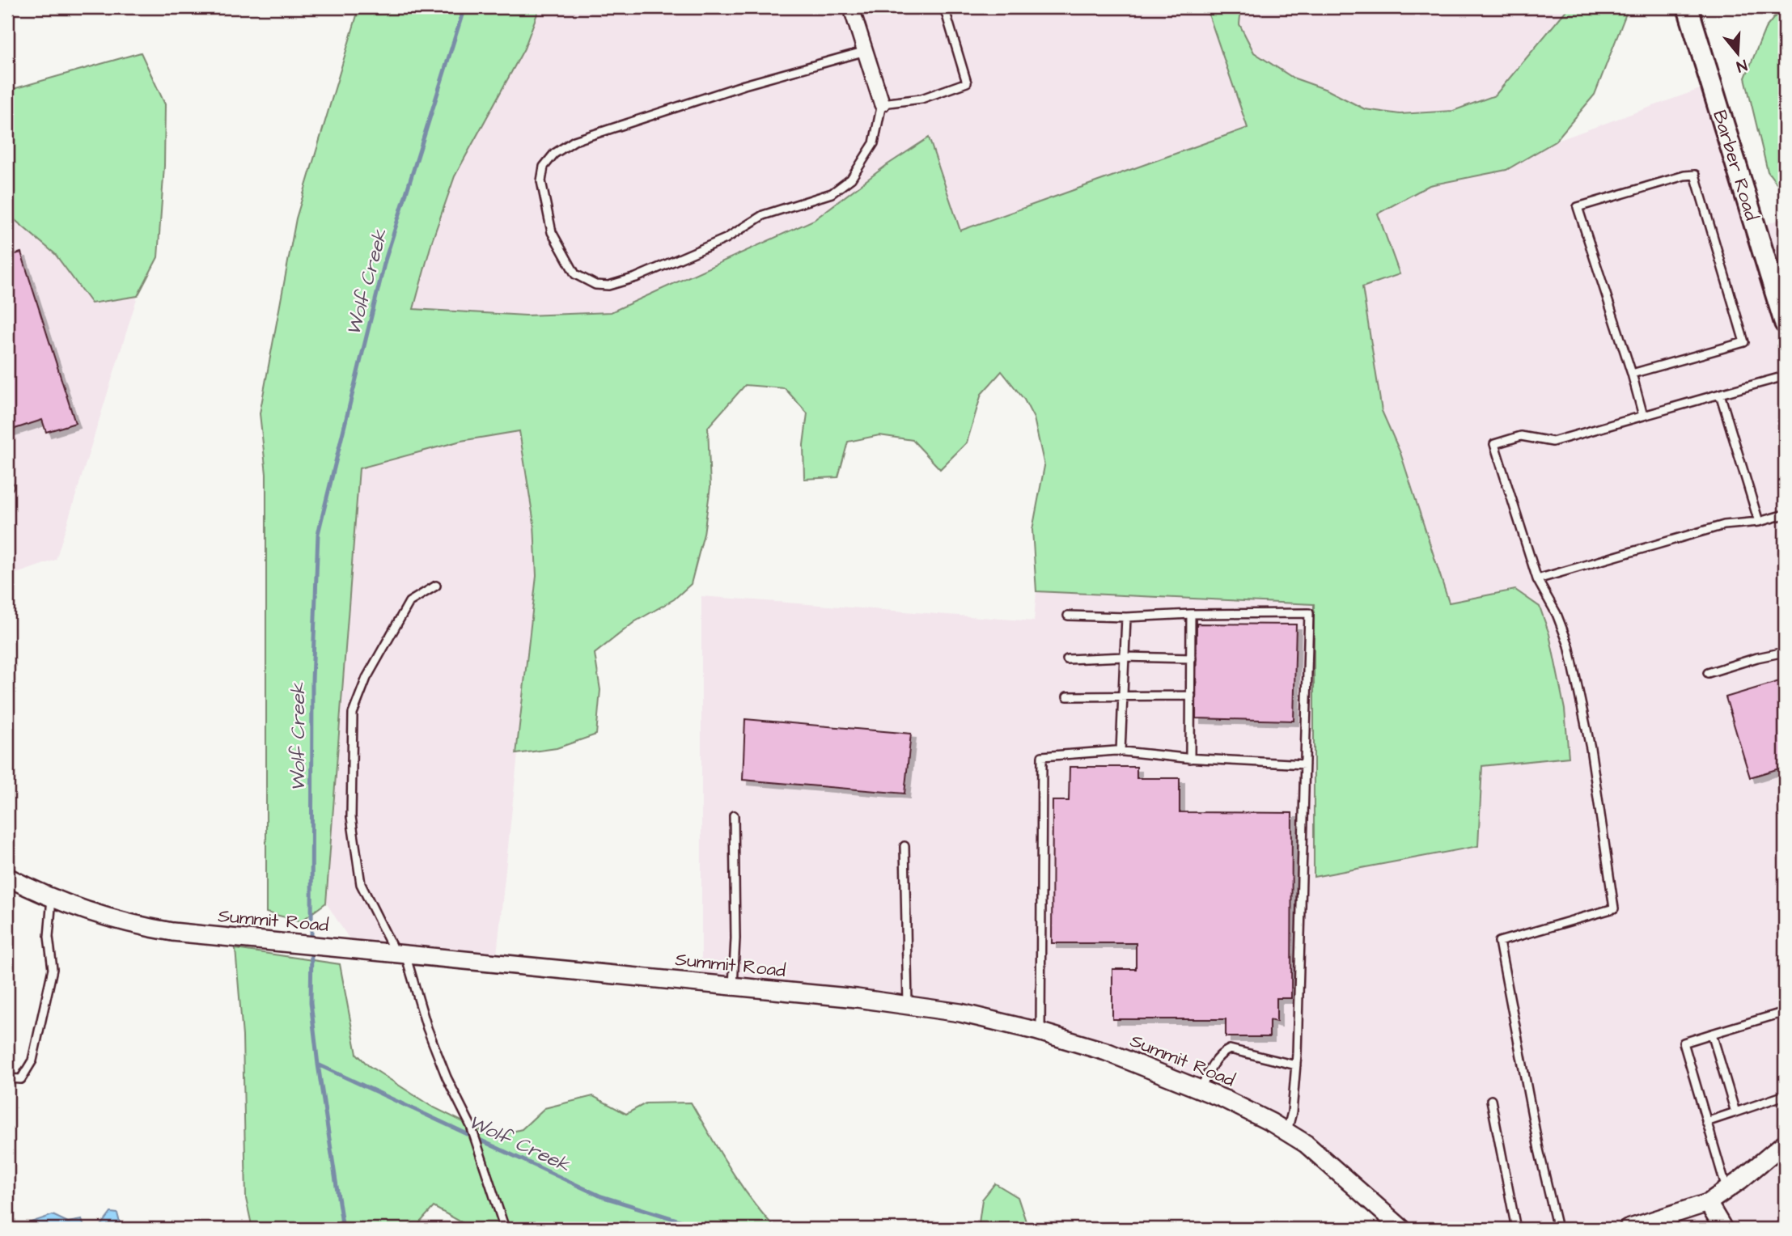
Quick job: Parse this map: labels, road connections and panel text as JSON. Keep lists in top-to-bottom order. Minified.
{"streets":{"main road":["Barber Road"],"street":["Summit Road"]},"water":["Wolf Creek"],"north":"bottom"}
